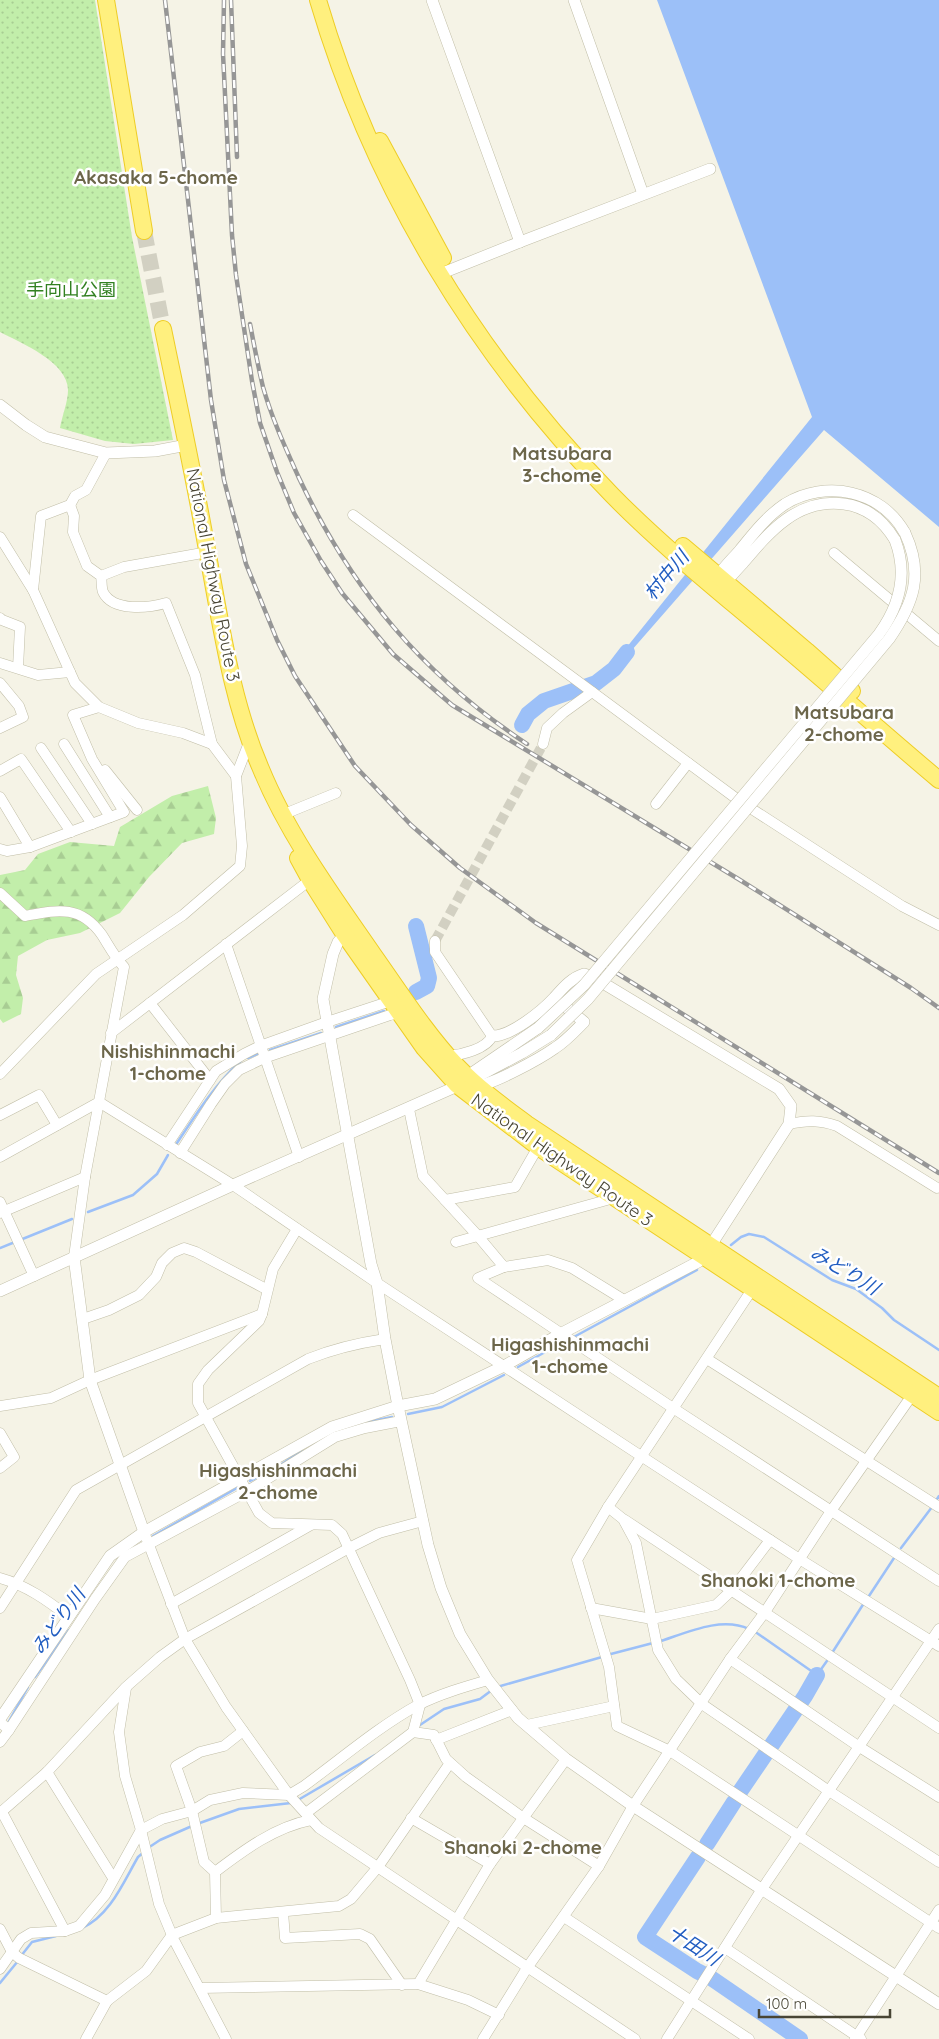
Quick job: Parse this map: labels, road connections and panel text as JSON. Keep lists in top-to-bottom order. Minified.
{"streets":{"highway":["National Highway Route 3"]},"districts":["Akasaka 5-chome","Matsubara 3-chome","Matsubara 2-chome","Nishishinmachi 1-chome","Higashishinmachi 1-chome","Higashishinmachi 2-chome","Shanoki 1-chome","Shanoki 2-chome"],"water":["村中川","みどり川","十田川"],"parks":["手向山公園"],"scale_bar":"100 m"}
